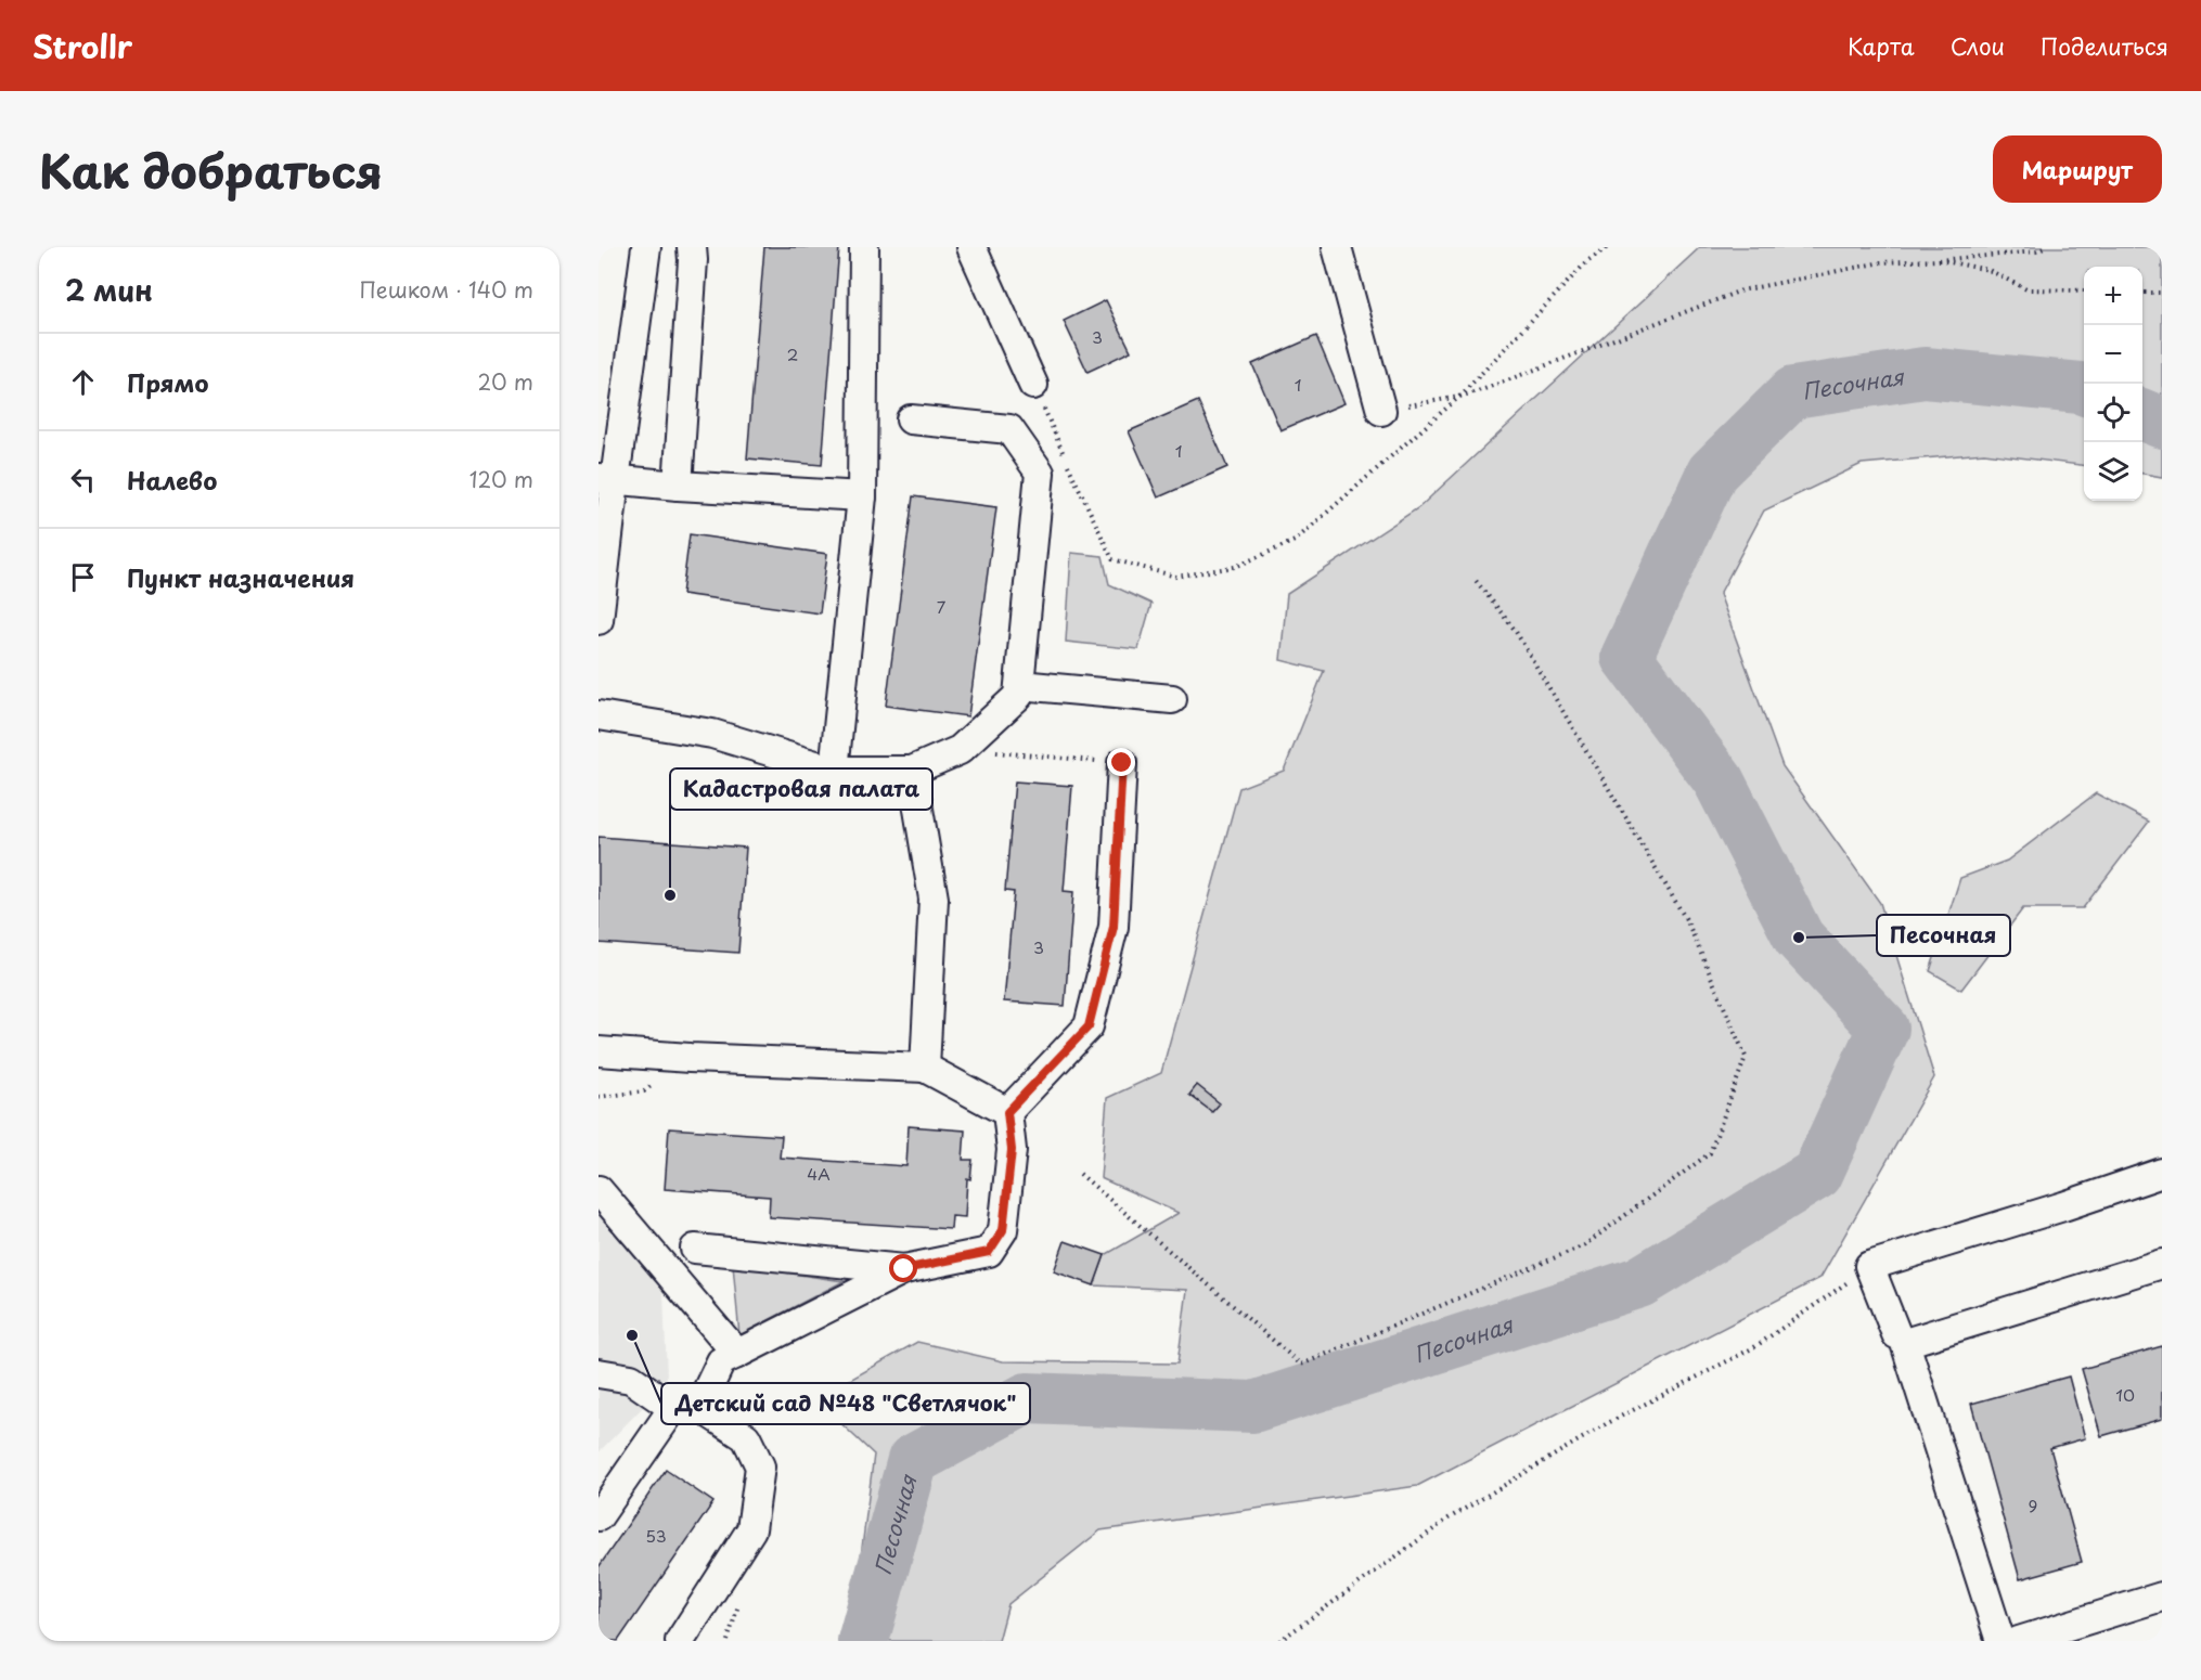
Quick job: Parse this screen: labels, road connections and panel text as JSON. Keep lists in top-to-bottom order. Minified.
{"water":["Песочная"],"places":["Кадастровая палата","Песочная","Детский сад №48 \"Светлячок\""],"house_numbers":["3","2","1","1","7","3","4А","10","9","53"],"page":{"header":"Strollr","nav":["Карта","Слои","Поделиться"],"title":"Как добраться","buttons":"Маршрут","heading":["2 мин","Пешком · 140 m"],"map_buttons":["+","−"],"list":[["Прямо","20 m"],["Налево","120 m"],"Пункт назначения"]}}
